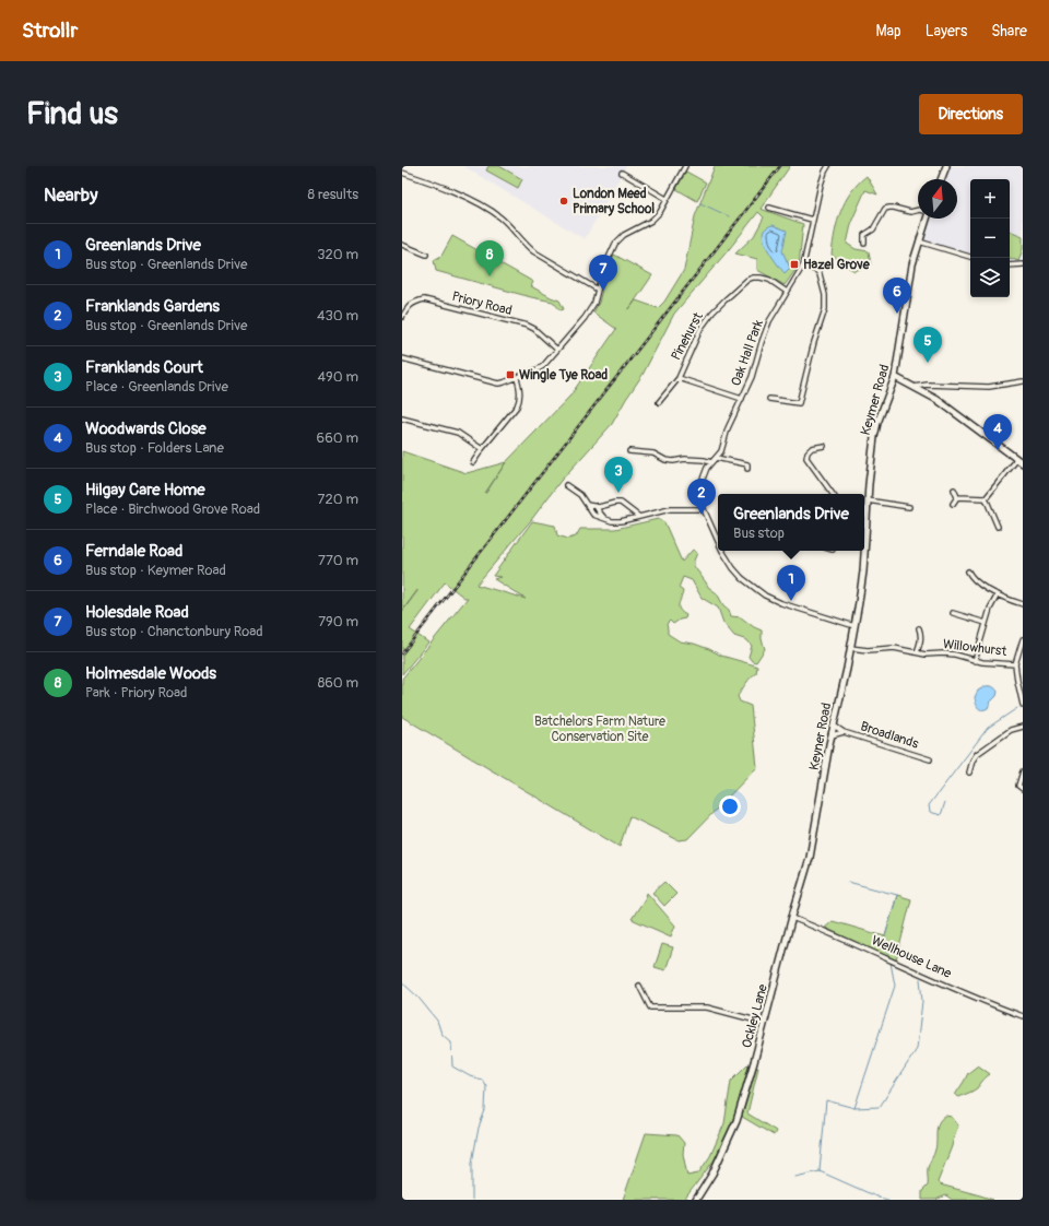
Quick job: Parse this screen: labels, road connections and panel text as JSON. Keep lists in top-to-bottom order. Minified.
{"streets":{"street":["Priory Road","Pinehurst","Oak Hall Park","Keymer Road","Willowhurst","Broadlands","Keyner Road","Wellhouse Lane","Ockley Lane"]},"crossings":[["Pinehurst","Oak Hall Park"],["Oak Hall Park","Keymer Road"],["Keymer Road","Willowhurst"],["Keymer Road","Keyner Road"],["Willowhurst","Keyner Road"],["Broadlands","Keyner Road"],["Keyner Road","Ockley Lane"],["Wellhouse Lane","Ockley Lane"]],"parks":["Batchelors Farm Nature Conservation Site"],"places":{"other":["London Meed Primary School"],"transit":["Hazel Grove","Wingle Tye Road"]},"north":"top","page":{"header":"Strollr","nav":["Map","Layers","Share"],"buttons":"Directions","title":"Find us","heading":["Nearby","8 results"],"map_buttons":["+","−"],"list":[{"mark":"1","name":"Greenlands Drive","note":"Bus stop · Greenlands Drive","value":"320 m"},{"mark":"2","name":"Franklands Gardens","note":"Bus stop · Greenlands Drive","value":"430 m"},{"mark":"3","name":"Franklands Court","note":"Place · Greenlands Drive","value":"490 m"},{"mark":"4","name":"Woodwards Close","note":"Bus stop · Folders Lane","value":"660 m"},{"mark":"5","name":"Hilgay Care Home","note":"Place · Birchwood Grove Road","value":"720 m"},{"mark":"6","name":"Ferndale Road","note":"Bus stop · Keymer Road","value":"770 m"},{"mark":"7","name":"Holesdale Road","note":"Bus stop · Chanctonbury Road","value":"790 m"},{"mark":"8","name":"Holmesdale Woods","note":"Park · Priory Road","value":"860 m"}],"pins":["8","7","6","5","4","3","2","1"],"popup":["Greenlands Drive","Bus stop"]}}
